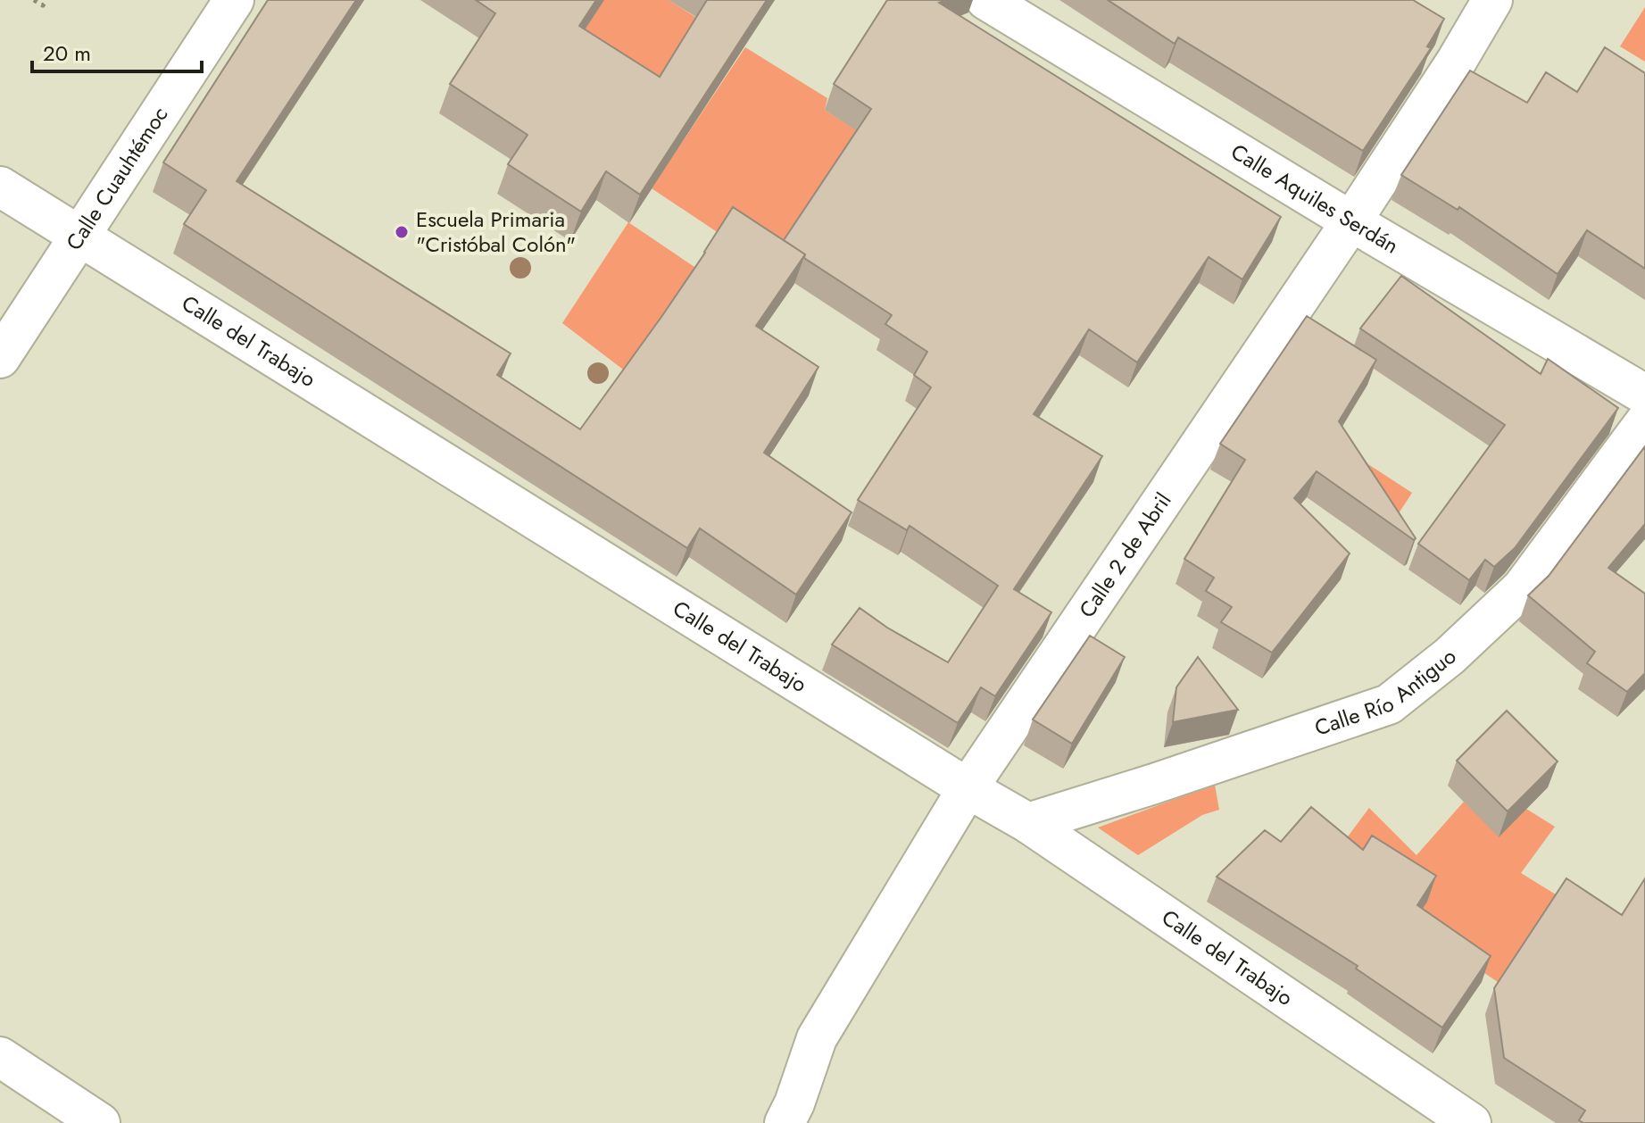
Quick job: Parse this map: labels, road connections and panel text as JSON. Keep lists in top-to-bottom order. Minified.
{"streets":{"street":["Calle Cuauhtémoc","Calle Aquiles Serdán","Calle del Trabajo","Calle 2 de Abril","Calle Río Antiguo"]},"crossings":[["Calle Cuauhtémoc","Calle del Trabajo"],["Calle Aquiles Serdán","Calle 2 de Abril"],["Calle del Trabajo","Calle 2 de Abril"],["Calle del Trabajo","Calle Río Antiguo"]],"places":["Escuela Primaria \"Cristóbal Colón\""],"scale_bar":"20 m"}
